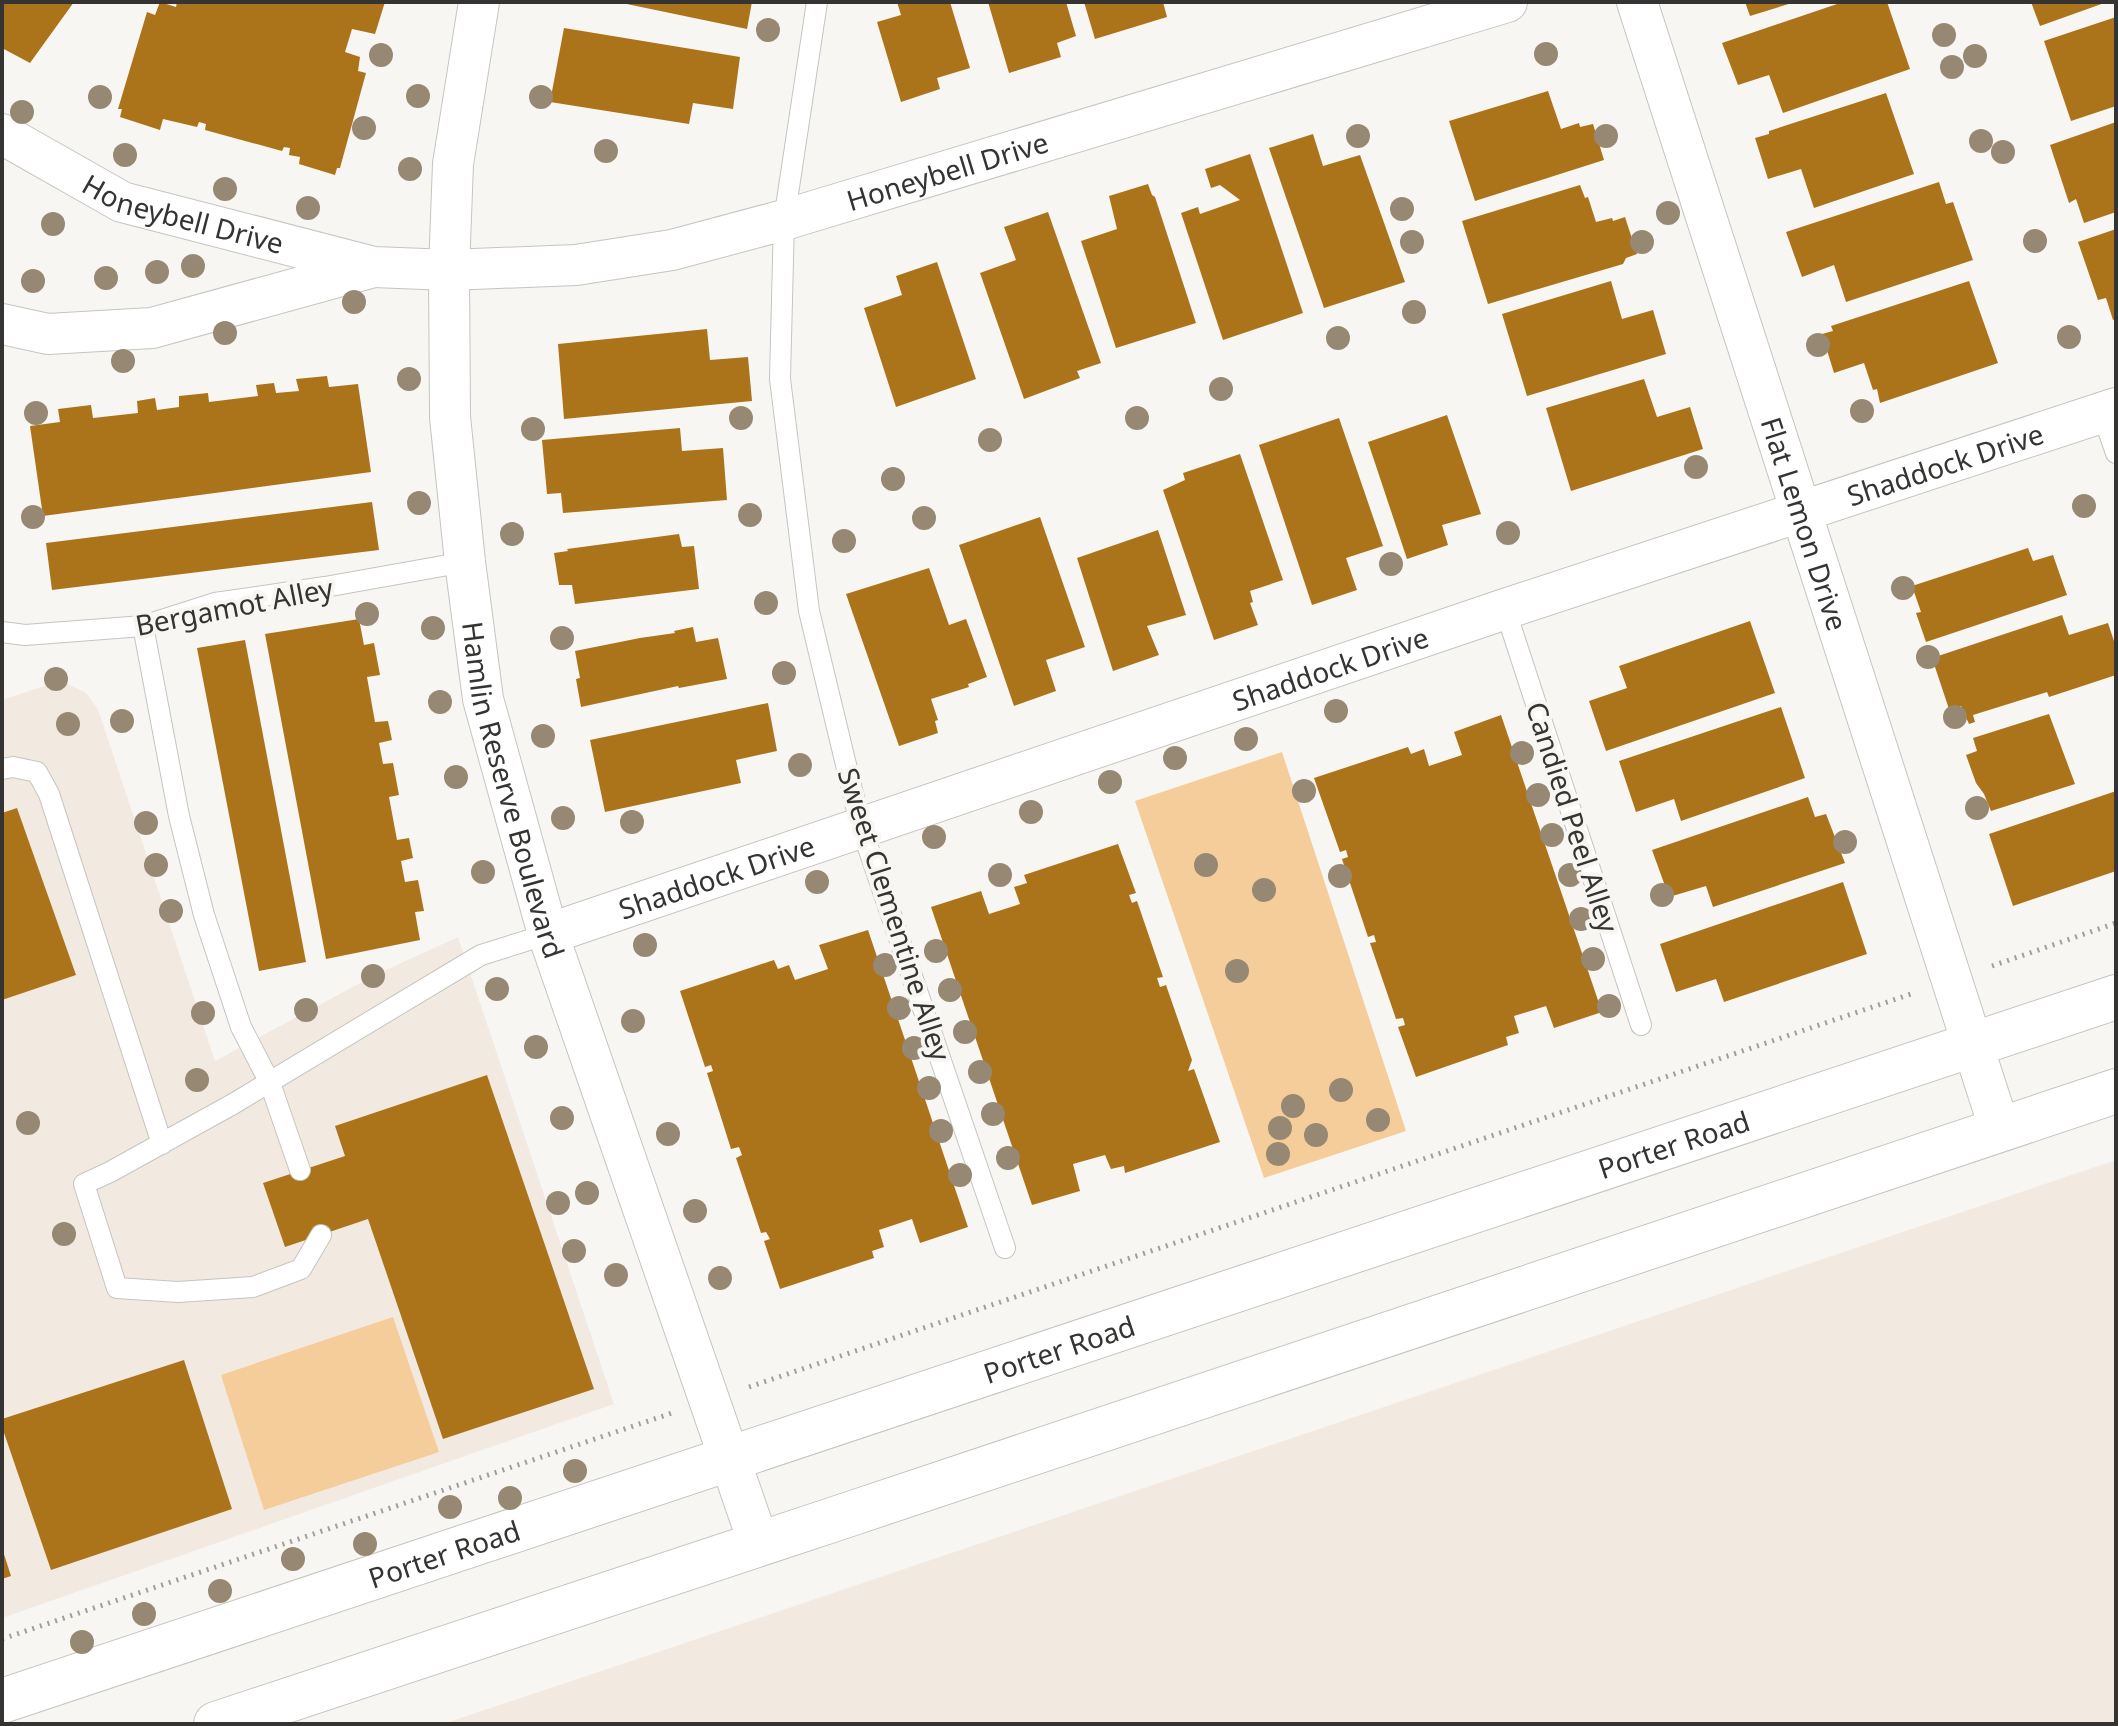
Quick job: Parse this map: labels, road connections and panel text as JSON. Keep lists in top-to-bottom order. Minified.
{"streets":{"street":["Honeybell Drive","Shaddock Drive","Flat Lemon Drive","Hamlin Reserve Boulevard","Porter Road"],"lane":["Bergamot Alley","Candied Peel Alley","Sweet Clementine Alley"]},"crossings":[["Honeybell Drive","Hamlin Reserve Boulevard"],["Honeybell Drive","Sweet Clementine Alley"],["Shaddock Drive","Flat Lemon Drive"],["Shaddock Drive","Hamlin Reserve Boulevard"],["Shaddock Drive","Candied Peel Alley"],["Shaddock Drive","Sweet Clementine Alley"],["Flat Lemon Drive","Porter Road"],["Bergamot Alley","Hamlin Reserve Boulevard"],["Hamlin Reserve Boulevard","Porter Road"]]}
